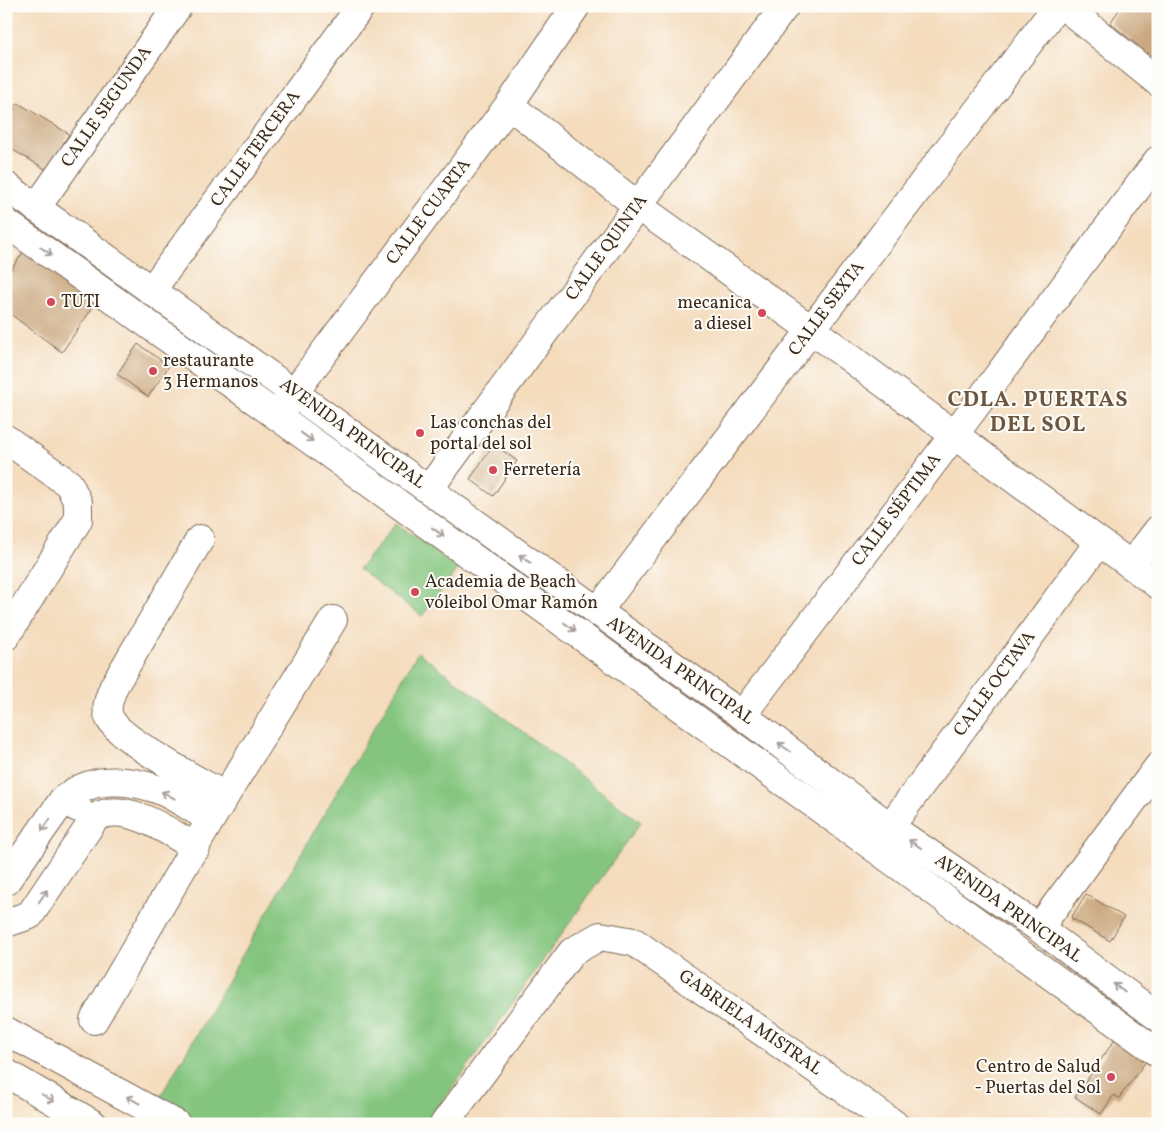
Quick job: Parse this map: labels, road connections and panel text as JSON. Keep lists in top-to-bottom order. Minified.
{"streets":{"street":["CALLE SEGUNDA","CALLE TERCERA","CALLE CUARTA","CALLE QUINTA","CALLE SEXTA","AVENIDA PRINCIPAL","CALLE SÉPTIMA","CALLE OCTAVA","GABRIELA MISTRAL"]},"crossings":[["CALLE SEGUNDA","AVENIDA PRINCIPAL"],["CALLE TERCERA","AVENIDA PRINCIPAL"],["CALLE CUARTA","AVENIDA PRINCIPAL"],["CALLE QUINTA","AVENIDA PRINCIPAL"],["CALLE SEXTA","AVENIDA PRINCIPAL"],["AVENIDA PRINCIPAL","CALLE SÉPTIMA"],["AVENIDA PRINCIPAL","CALLE OCTAVA"]],"districts":["CDLA. PUERTAS DEL SOL"],"places":["TUTI","mecanica a diesel","restaurante 3 Hermanos","Las conchas del portal del sol","Ferretería","Academia de Beach vóleibol Omar Ramón","Centro de Salud - Puertas del Sol"]}
